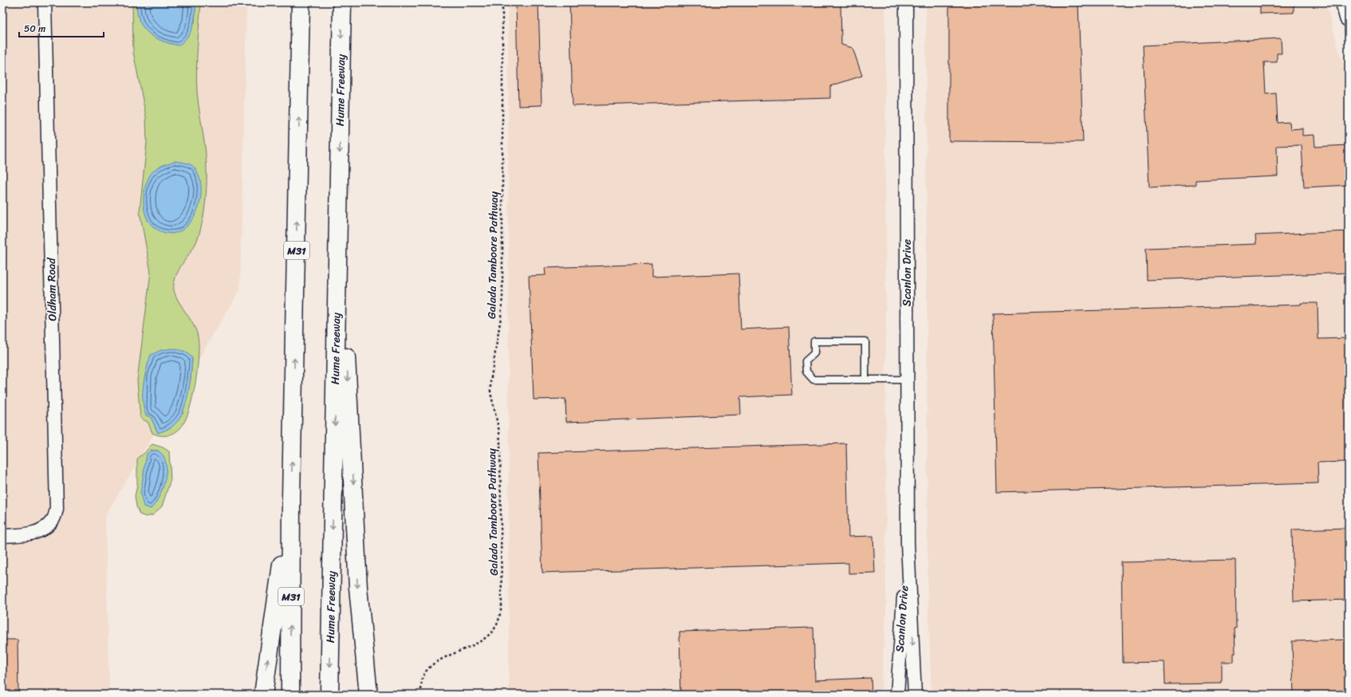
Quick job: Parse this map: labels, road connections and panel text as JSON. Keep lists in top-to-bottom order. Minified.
{"streets":{"main road":["Hume Freeway","M31"],"street":["Scanlon Drive","Oldham Road"],"path":["Galada Tamboore Pathway"]},"scale_bar":"50 m"}
